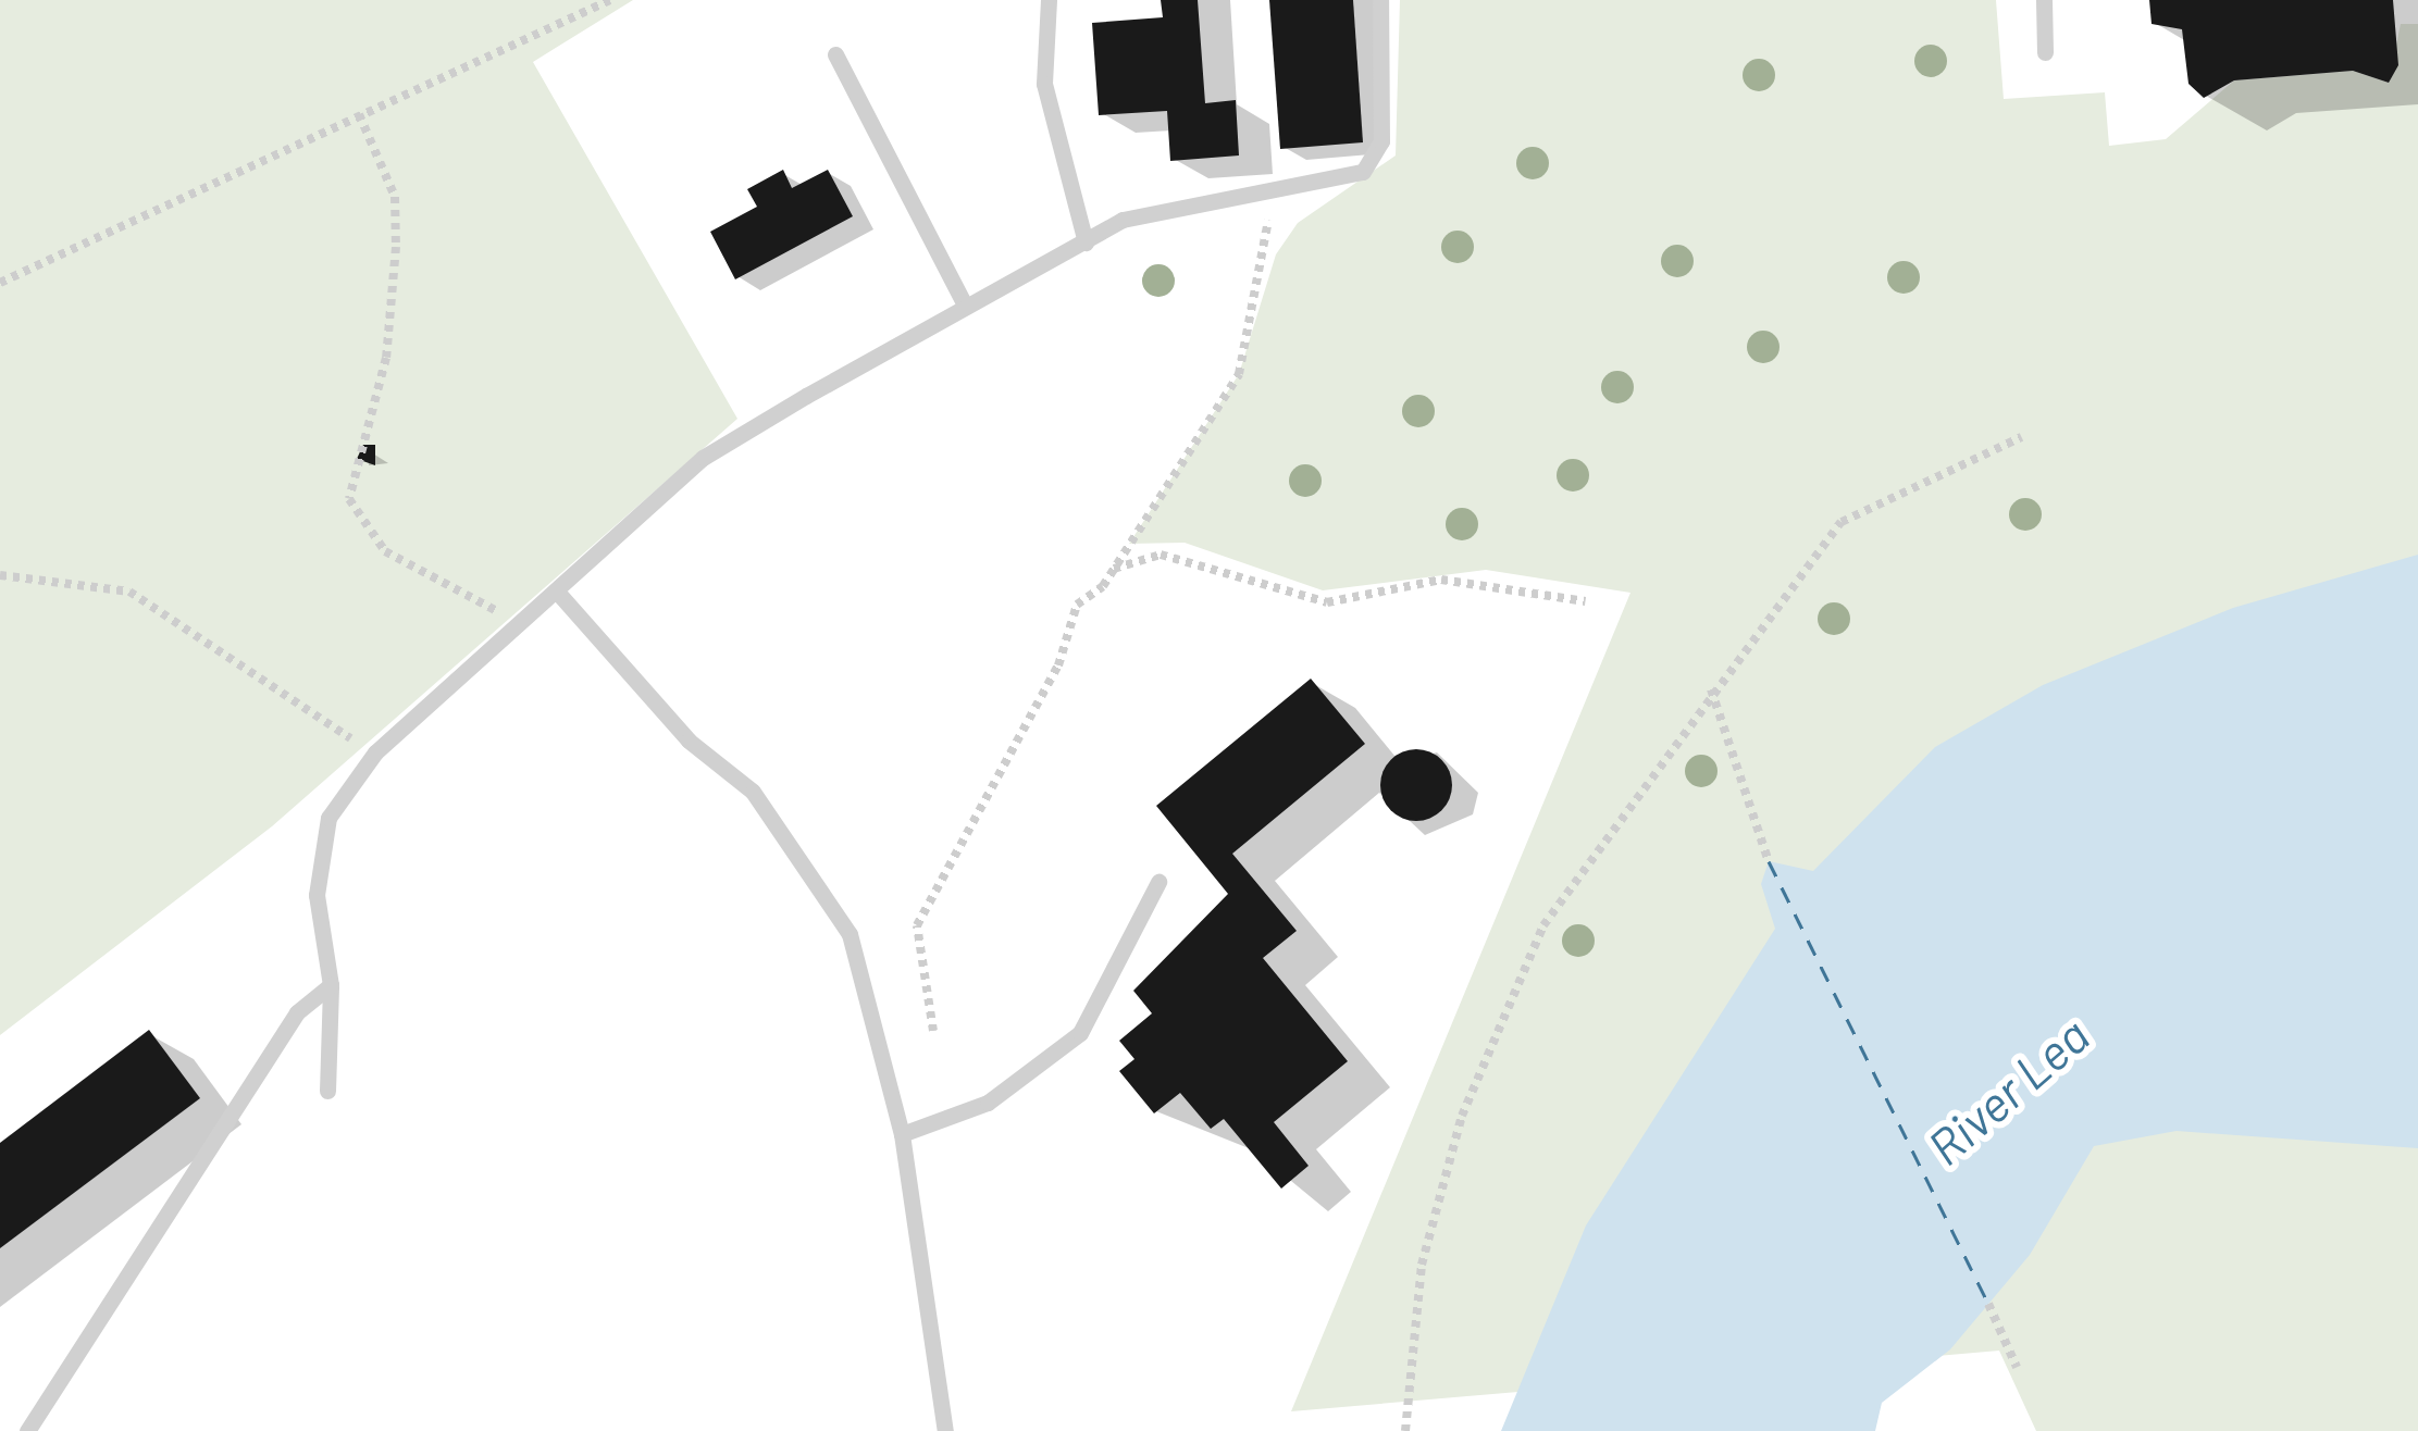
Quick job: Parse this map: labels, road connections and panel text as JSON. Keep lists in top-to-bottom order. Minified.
{"water":["River Lea"]}
